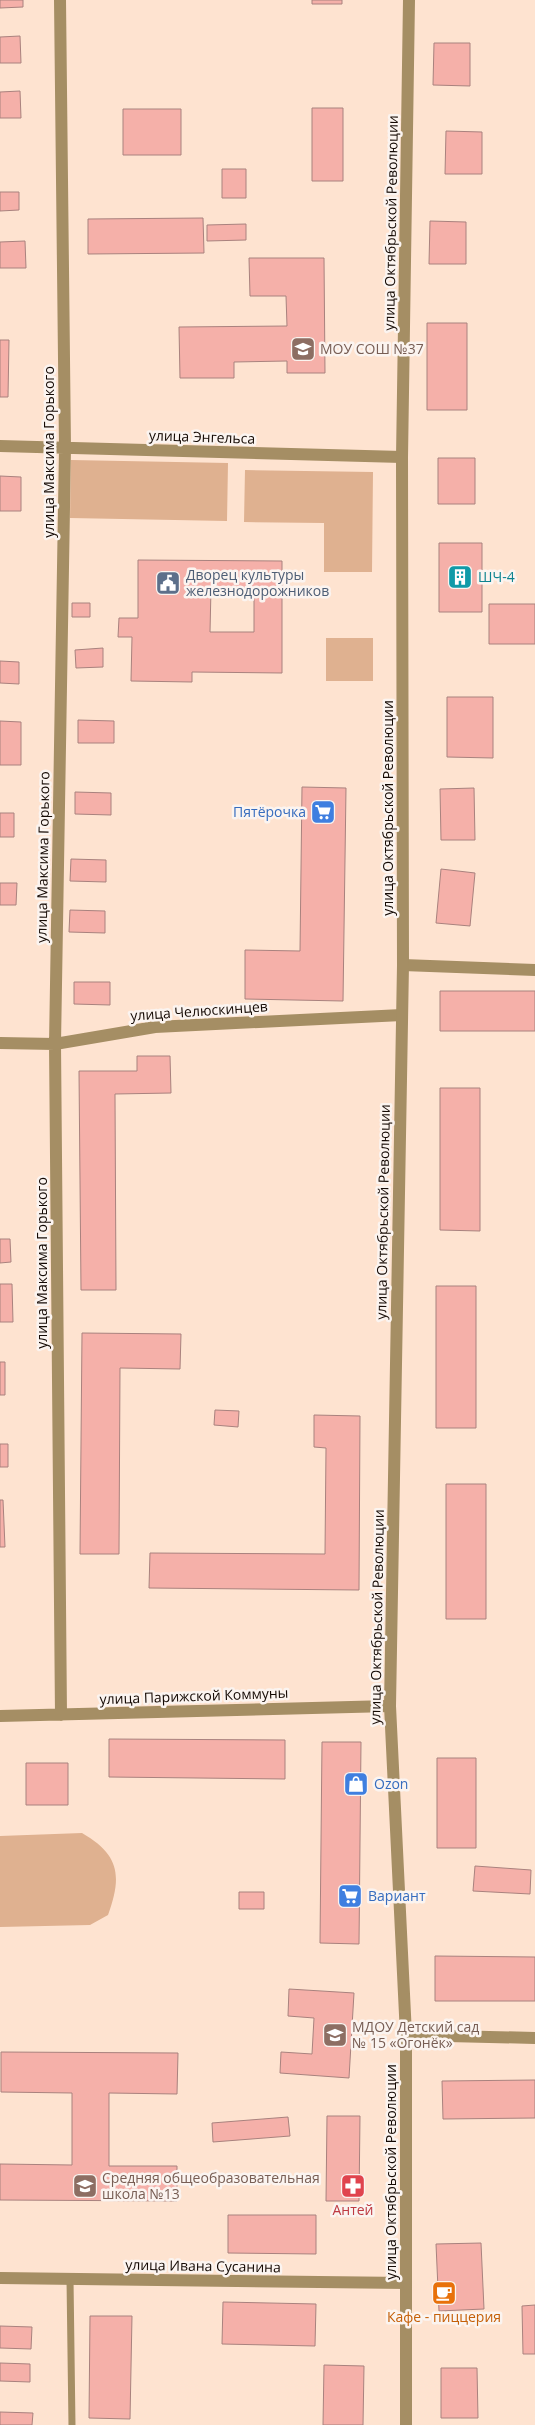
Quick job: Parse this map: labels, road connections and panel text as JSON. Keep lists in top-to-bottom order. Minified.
{"streets":{"street":["улица Октябрьской Революции","улица Энгельса","улица Максима Горького","улица Челюскинцев","улица Парижской Коммуны","улица Ивана Сусанина"]},"crossings":[["улица Октябрьской Революции","улица Энгельса"],["улица Октябрьской Революции","улица Челюскинцев"],["улица Октябрьской Революции","улица Парижской Коммуны"],["улица Октябрьской Революции","улица Ивана Сусанина"],["улица Энгельса","улица Максима Горького"],["улица Максима Горького","улица Челюскинцев"],["улица Максима Горького","улица Парижской Коммуны"]],"places":{"school or university":["МОУ СОШ №37","МДОУ Детский сад № 15 «Огонёк»","Средняя общеобразовательная школа №13"],"building":["ШЧ-4"],"public building":["Дворец культуры железнодорожников"],"supermarket":["Пятёрочка","Вариант"],"shop":["Ozon"],"pharmacy":["Антей"],"cafe":["Кафе - пиццерия"]}}
